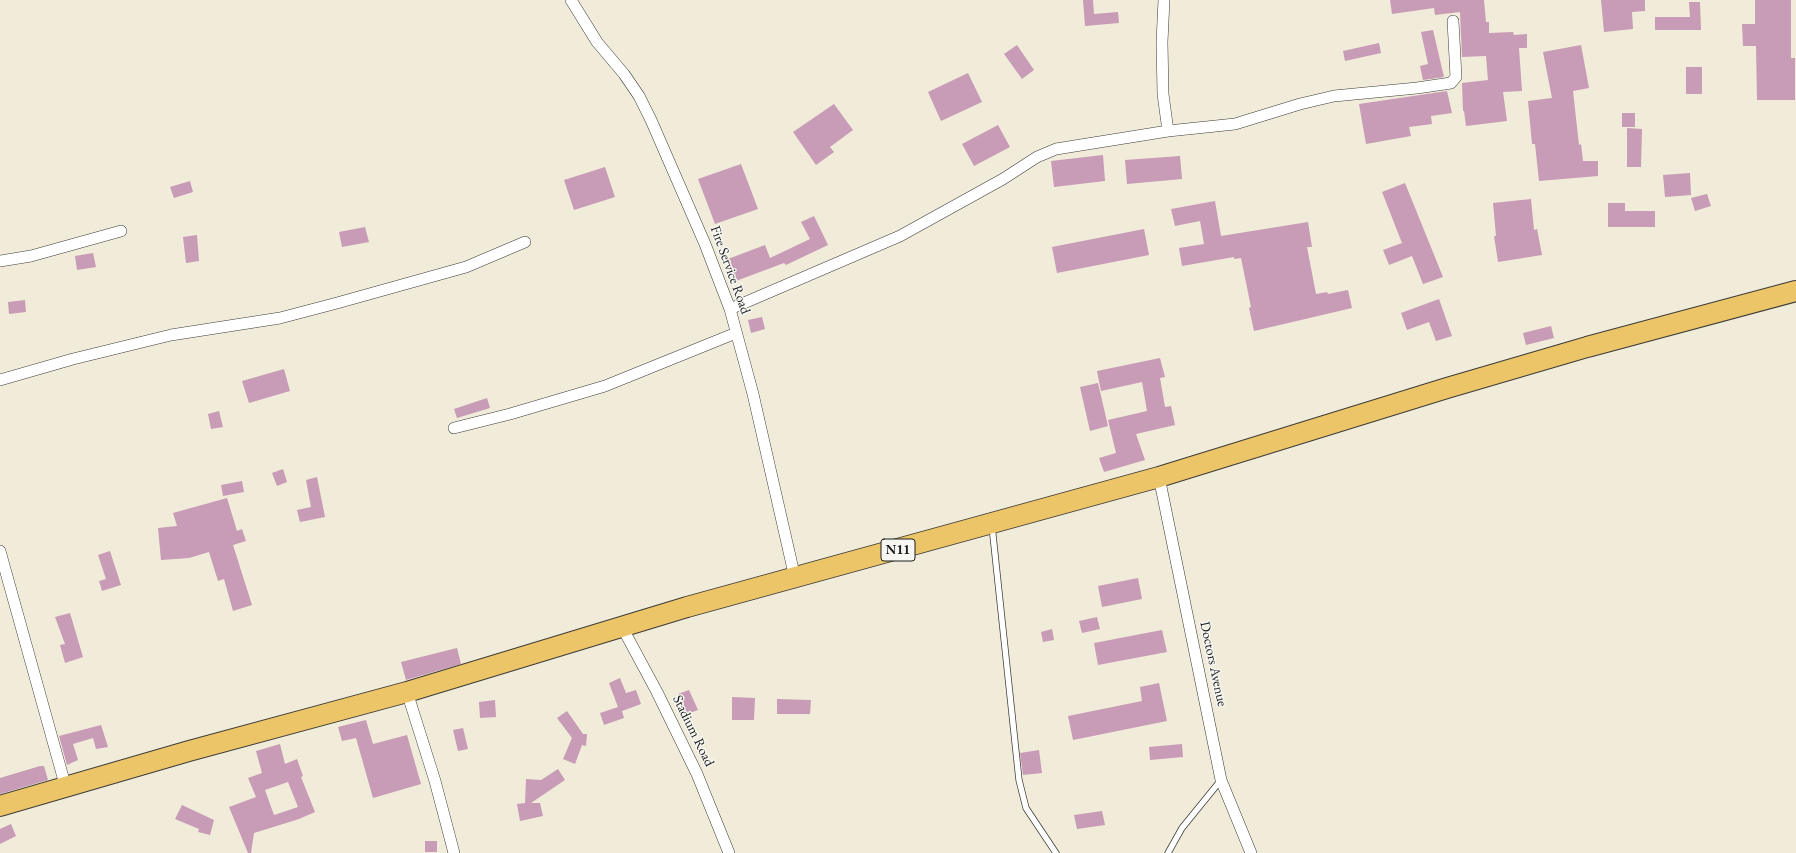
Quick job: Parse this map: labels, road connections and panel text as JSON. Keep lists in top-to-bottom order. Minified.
{"streets":{"highway":["N11"],"street":["Fire Service Road","Doctors Avenue","Stadium Road"]},"crossings":[["Fire Service Road","N11"],["N11","Doctors Avenue"],["N11","Stadium Road"]]}
